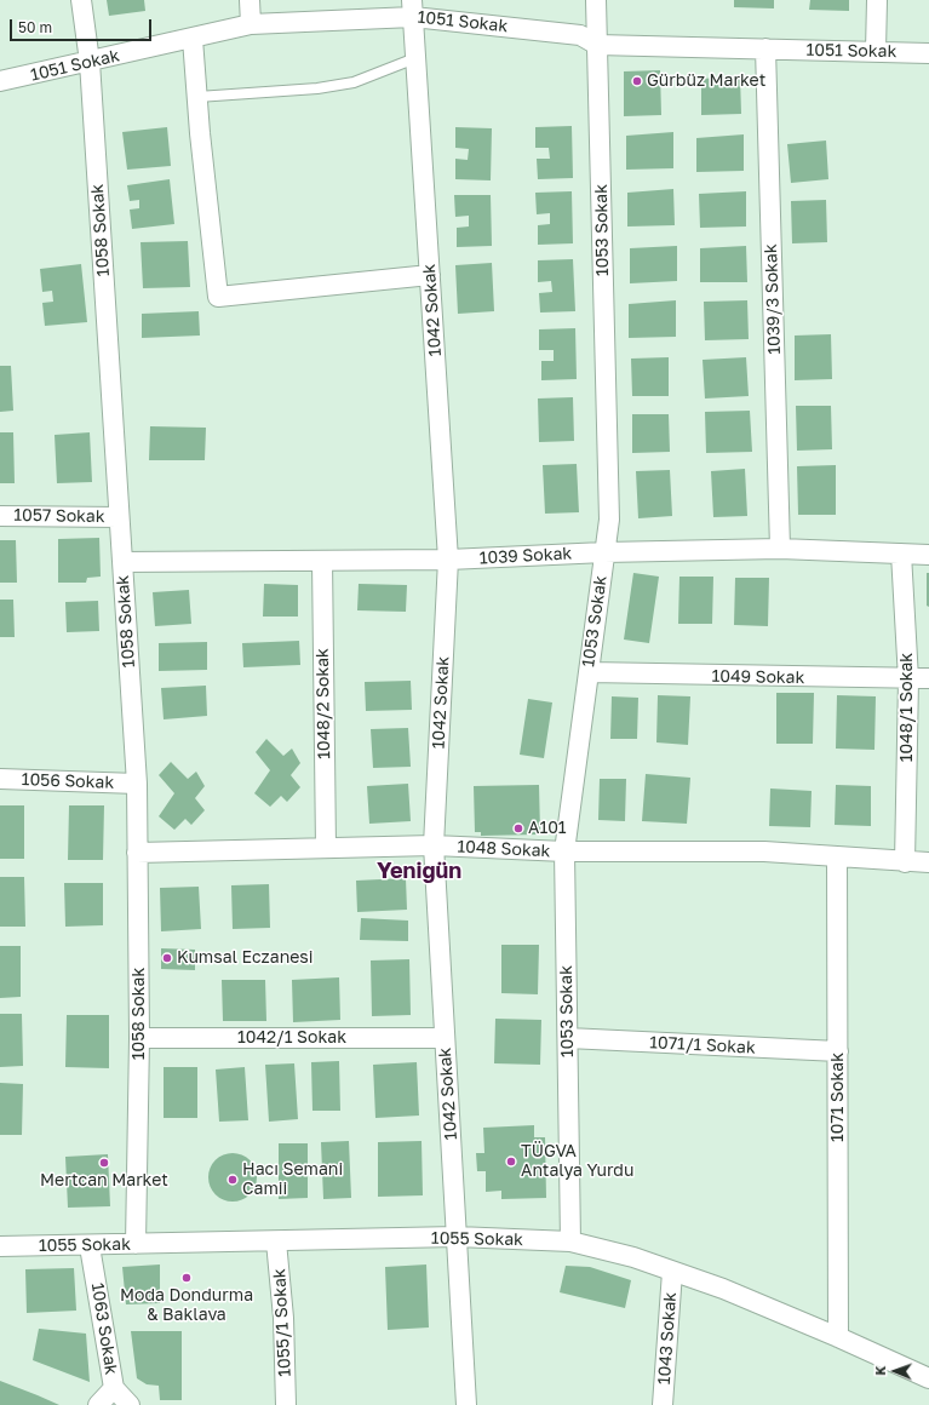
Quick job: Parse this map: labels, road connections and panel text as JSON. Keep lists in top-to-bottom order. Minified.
{"streets":{"street":["1051 Sokak","1058 Sokak","1053 Sokak","1039/3 Sokak","1042 Sokak","1057 Sokak","1039 Sokak","1049 Sokak","1048/2 Sokak","1048/1 Sokak","1056 Sokak","1048 Sokak","1042/1 Sokak","1071/1 Sokak","1071 Sokak","1055 Sokak","1055/1 Sokak","1063 Sokak","1043 Sokak"]},"crossings":[["1051 Sokak","1058 Sokak"],["1051 Sokak","1053 Sokak"],["1051 Sokak","1039/3 Sokak"],["1051 Sokak","1042 Sokak"],["1058 Sokak","1057 Sokak"],["1058 Sokak","1039 Sokak"],["1058 Sokak","1056 Sokak"],["1058 Sokak","1048 Sokak"],["1058 Sokak","1042/1 Sokak"],["1058 Sokak","1055 Sokak"],["1053 Sokak","1039 Sokak"],["1053 Sokak","1049 Sokak"],["1053 Sokak","1048 Sokak"],["1053 Sokak","1071/1 Sokak"],["1053 Sokak","1055 Sokak"],["1039/3 Sokak","1039 Sokak"],["1042 Sokak","1039 Sokak"],["1042 Sokak","1048 Sokak"],["1042 Sokak","1042/1 Sokak"],["1042 Sokak","1055 Sokak"],["1039 Sokak","1048/2 Sokak"],["1039 Sokak","1048/1 Sokak"],["1049 Sokak","1048/1 Sokak"],["1048/2 Sokak","1048 Sokak"],["1048/1 Sokak","1048 Sokak"],["1048 Sokak","1071 Sokak"],["1071/1 Sokak","1071 Sokak"],["1071 Sokak","1055 Sokak"],["1055 Sokak","1055/1 Sokak"],["1055 Sokak","1063 Sokak"],["1055 Sokak","1043 Sokak"]],"districts":["Yenigün"],"places":["Gürbüz Market","A101","Kumsal Eczanesi","TÜGVA Antalya Yurdu","Mertcan Market","Hacı Semani Camii","Moda Dondurma & Baklava"],"scale_bar":"50 m","north":"left"}
